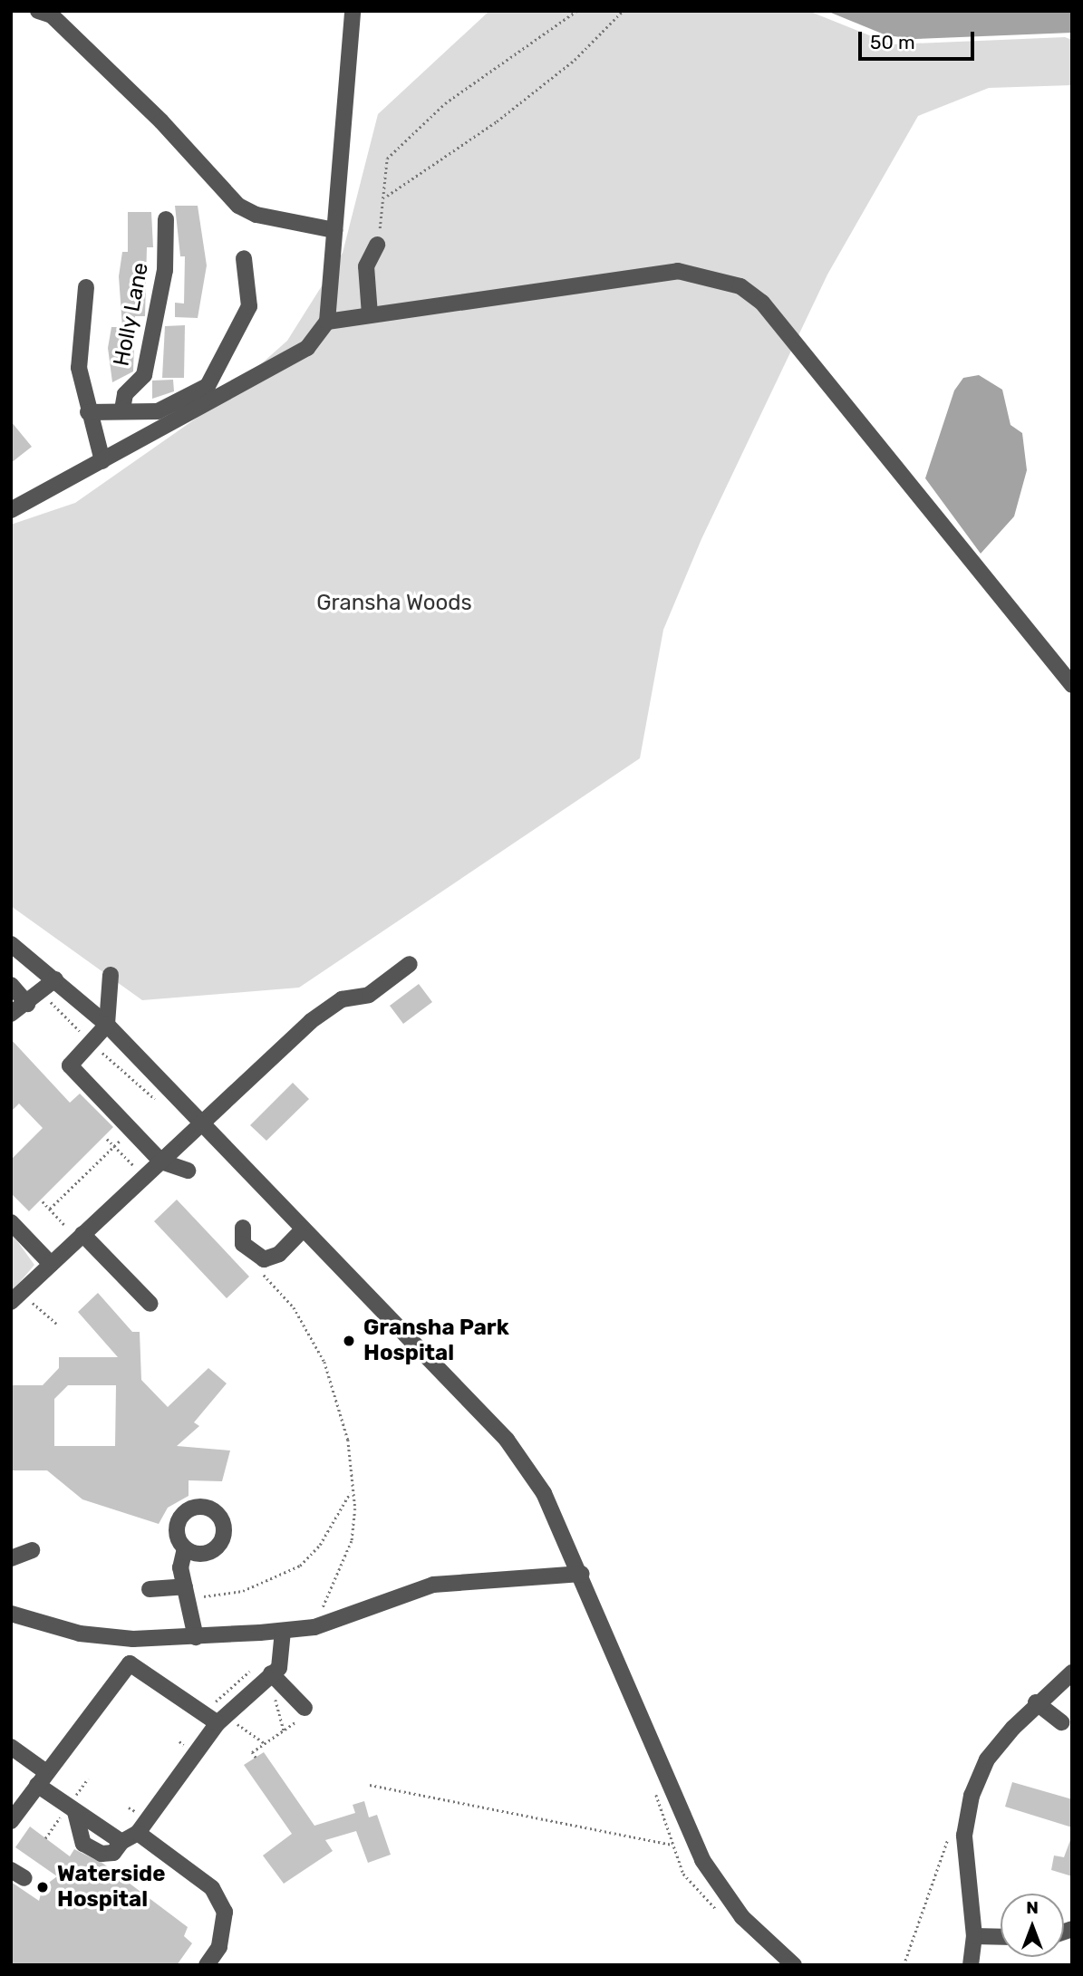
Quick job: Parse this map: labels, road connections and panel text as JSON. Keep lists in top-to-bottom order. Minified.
{"streets":{"street":["Holly Lane"]},"parks":["Gransha Woods"],"places":["Gransha Park Hospital","Waterside Hospital"],"scale_bar":"50 m","north":"top"}
